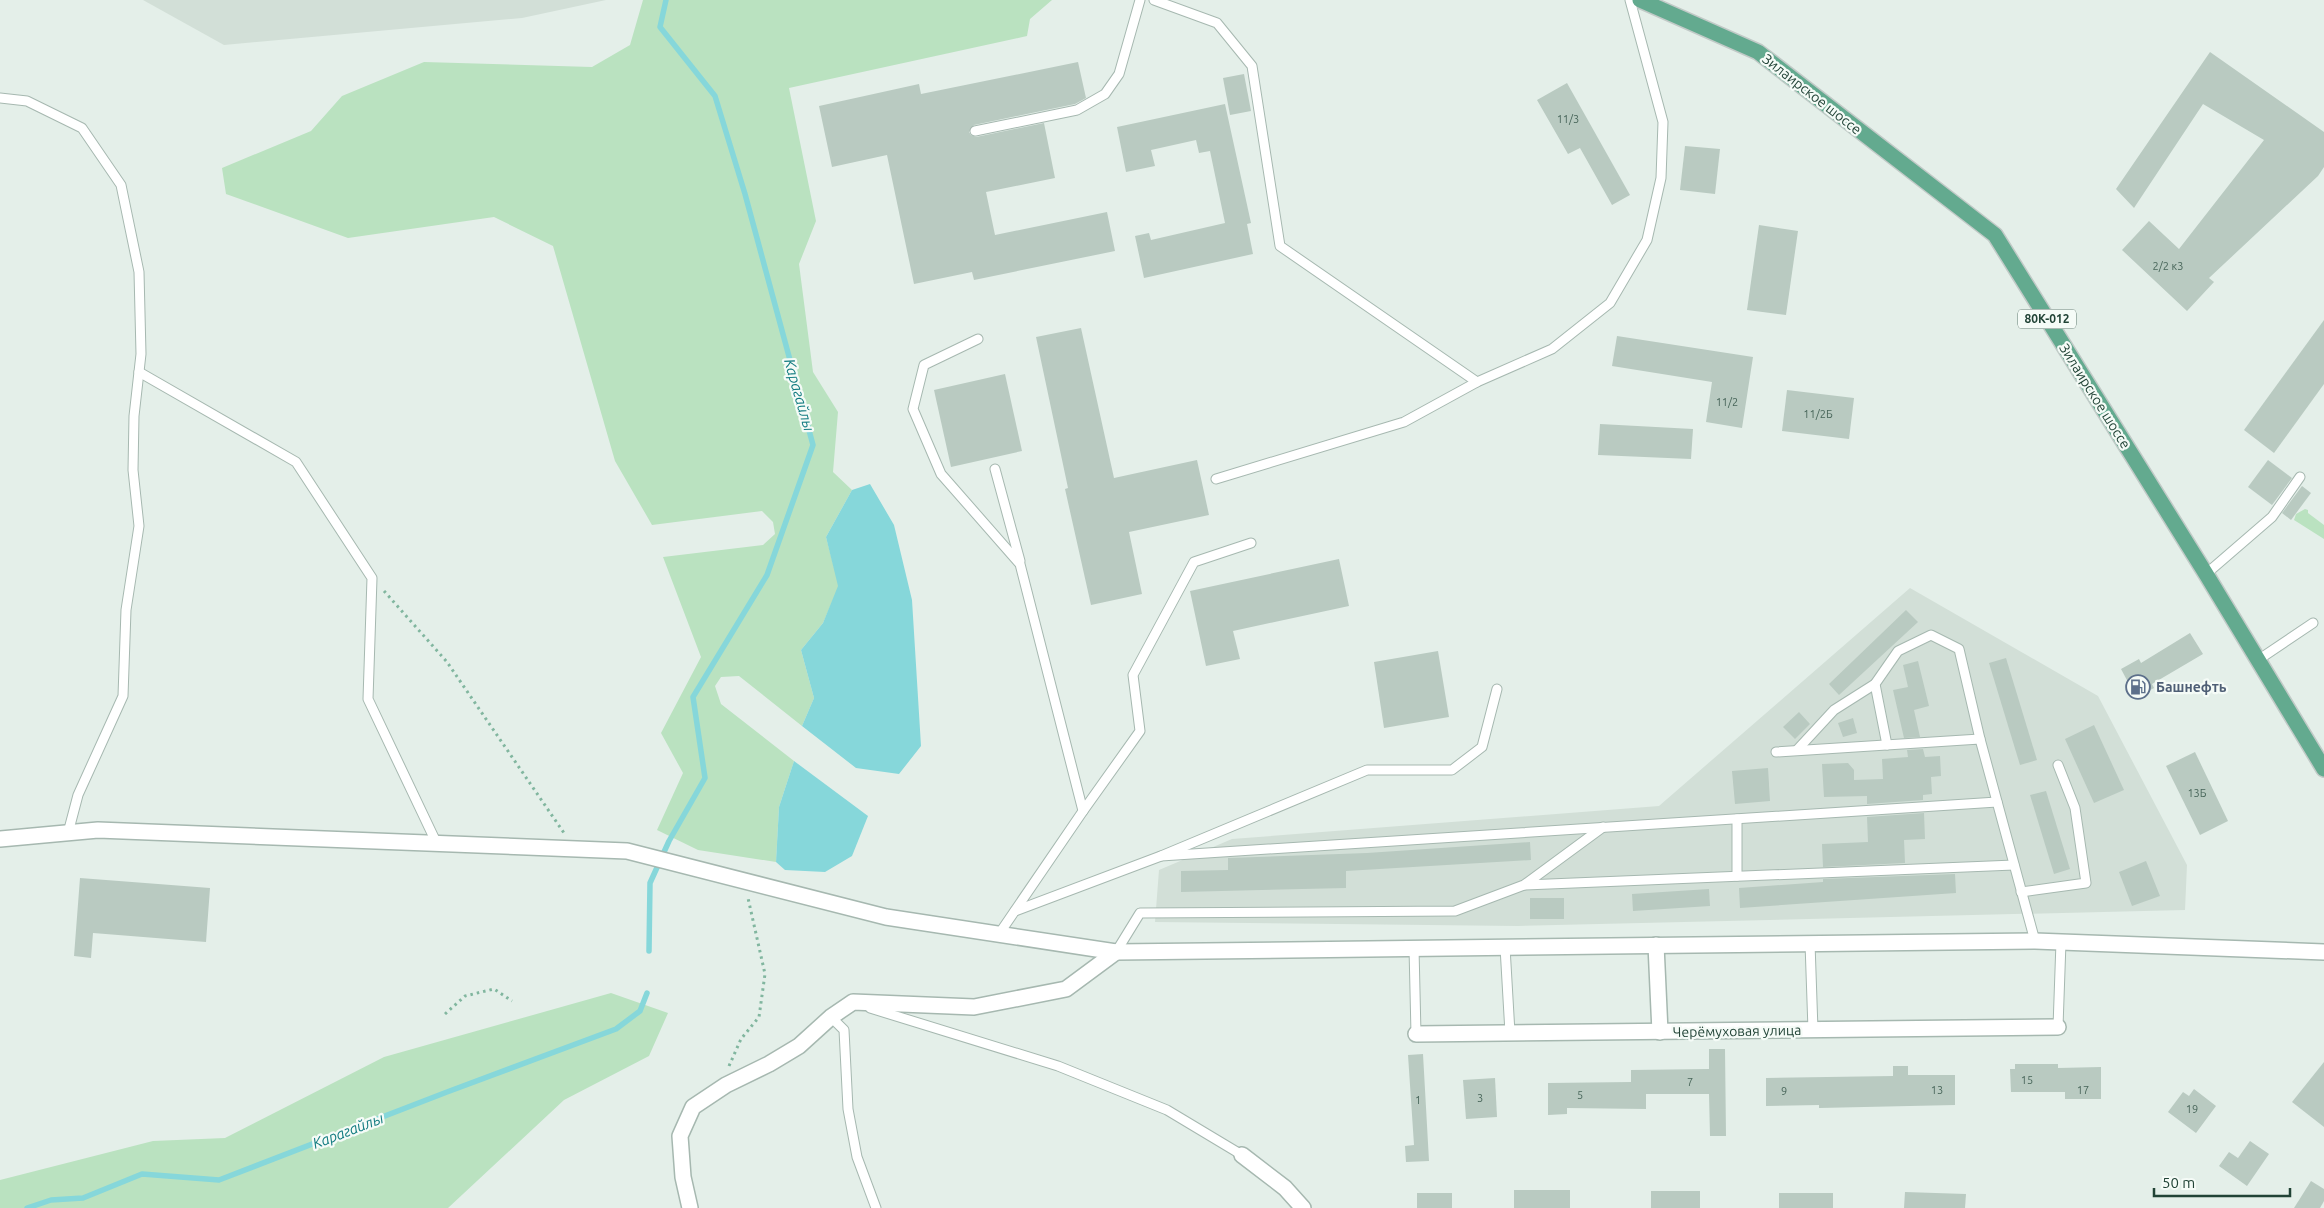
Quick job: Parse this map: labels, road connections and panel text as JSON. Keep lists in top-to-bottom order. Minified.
{"streets":{"main road":["Зилаирское шоссе","80К-012"],"street":["Черёмуховая улица"]},"water":["Карагайлы"],"places":{"fuel station":["Башнефть"]},"house_numbers":["11/3","2/2 к3","11/2","11/2Б","13Б","15","7","13","17","9","5","3","1","19"],"scale_bar":"50 m"}
